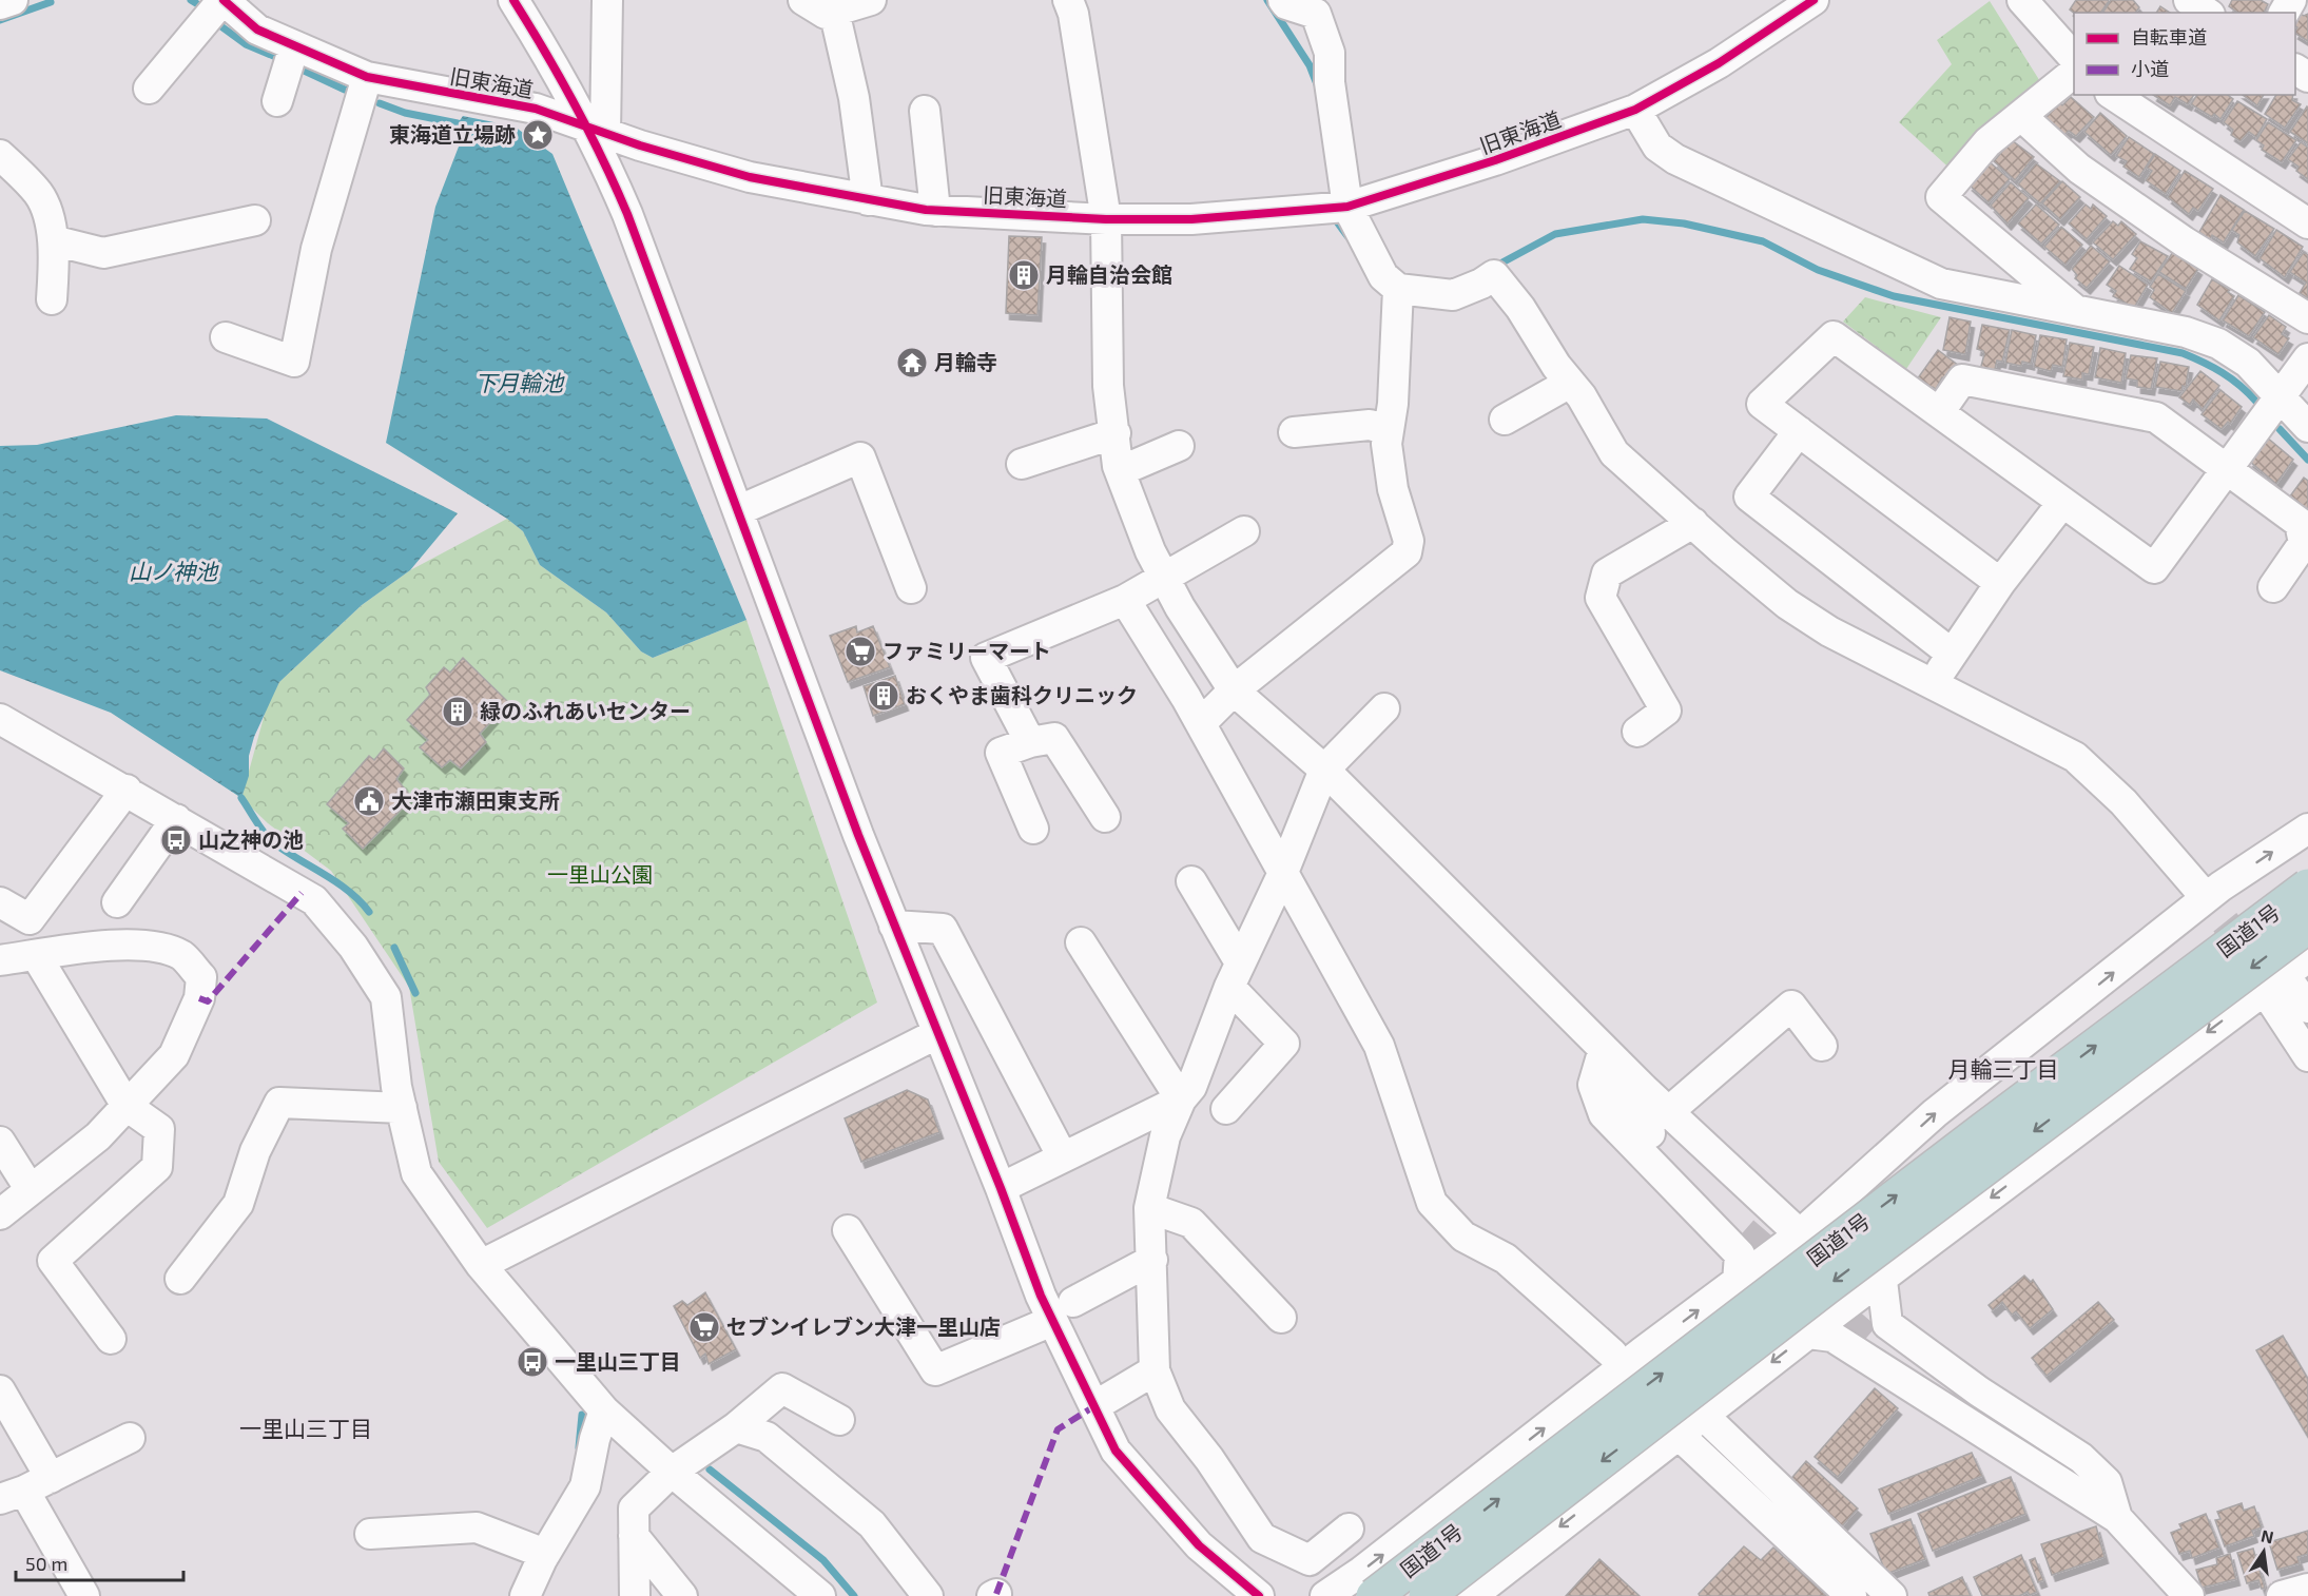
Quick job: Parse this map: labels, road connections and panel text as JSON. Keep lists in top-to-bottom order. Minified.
{"streets":{"highway":["国道1号"],"street":["旧東海道"]},"districts":["月輪三丁目","一里山三丁目"],"water":["下月輪池","山ノ神池"],"parks":["一里山公園"],"places":{"place":["東海道立場跡"],"building":["月輪自治会館","おくやま歯科クリニック","緑のふれあいセンター"],"temple":["月輪寺"],"supermarket":["ファミリーマート","セブンイレブン大津一里山店"],"public building":["大津市瀬田東支所"],"bus stop":["山之神の池","一里山三丁目"]},"legend":["自転車道","小道"],"scale_bar":"50 m","north":"top"}
